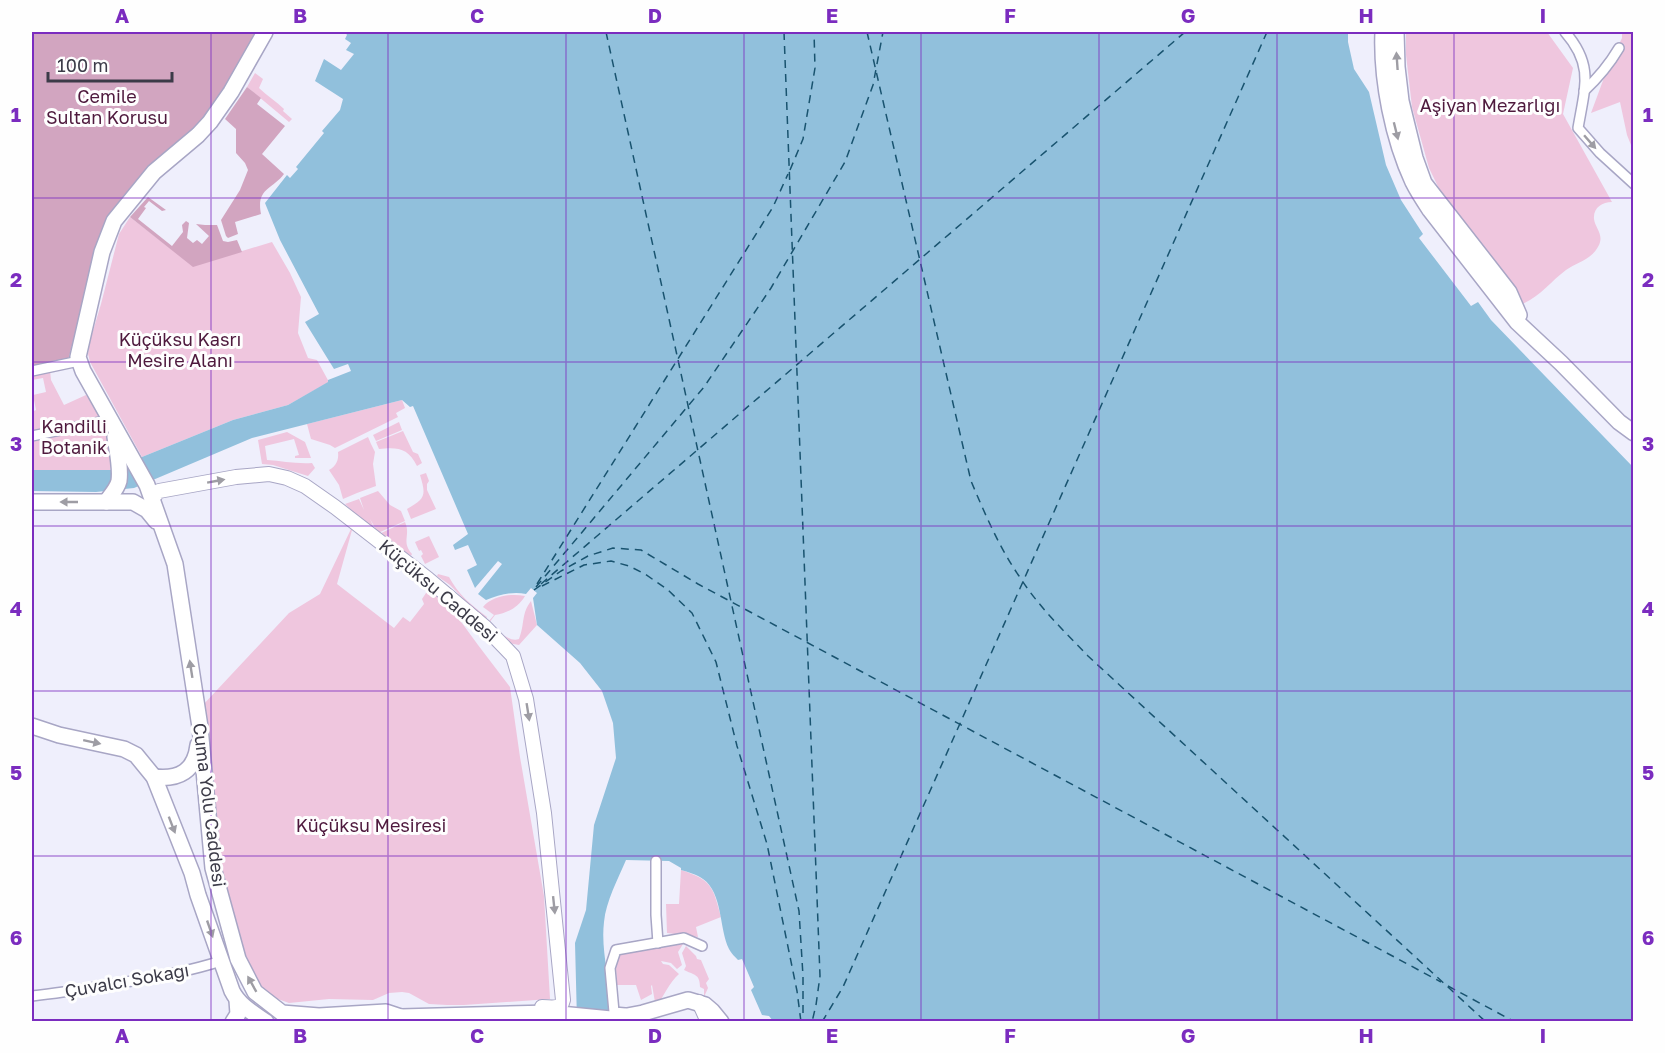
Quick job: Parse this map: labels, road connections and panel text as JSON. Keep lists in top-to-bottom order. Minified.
{"streets":{"main road":["Küçüksu Caddesi","Cuma Yolu Caddesi"],"street":["Çuvalcı Sokağı"]},"crossings":[["Küçüksu Caddesi","Cuma Yolu Caddesi"],["Cuma Yolu Caddesi","Çuvalcı Sokağı"]],"parks":["Cemile Sultan Korusu","Aşiyan Mezarlığı","Küçüksu Kasrı Mesire Alanı","Kandilli Botanik","Küçüksu Mesiresi"],"scale_bar":"100 m","grid":{"columns":["A","B","C","D","E","F","G","H","I"],"rows":["1","2","3","4","5","6"]}}
